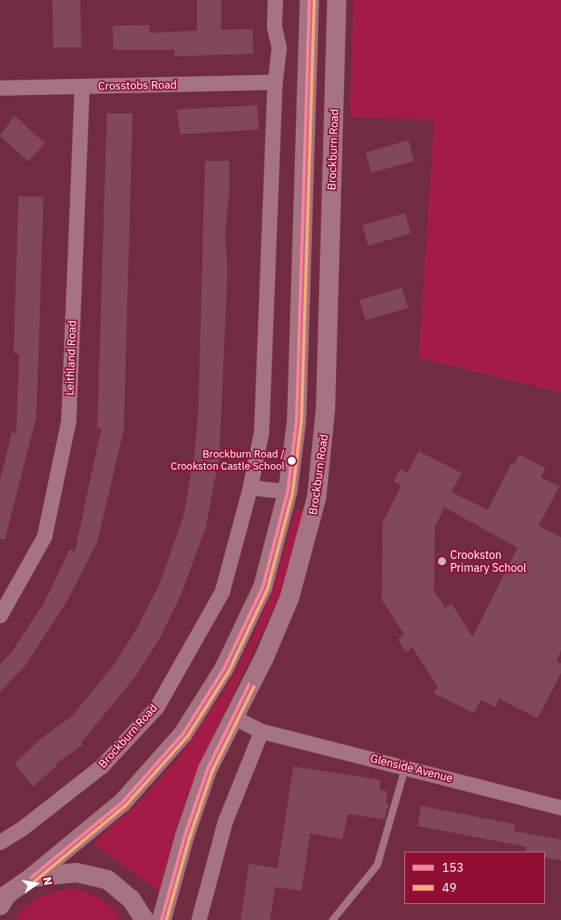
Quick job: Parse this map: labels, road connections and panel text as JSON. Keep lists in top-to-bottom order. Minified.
{"streets":{"street":["Crosstobs Road","Brockburn Road","Leithland Road","Glenside Avenue"]},"crossings":[["Crosstobs Road","Brockburn Road"],["Crosstobs Road","Leithland Road"],["Brockburn Road","Glenside Avenue"]],"places":["Brockburn Road / Crookston Castle School","Crookston Primary School"],"lines":["transit line 153","transit line 49"],"legend":["153","49"],"north":"right"}
